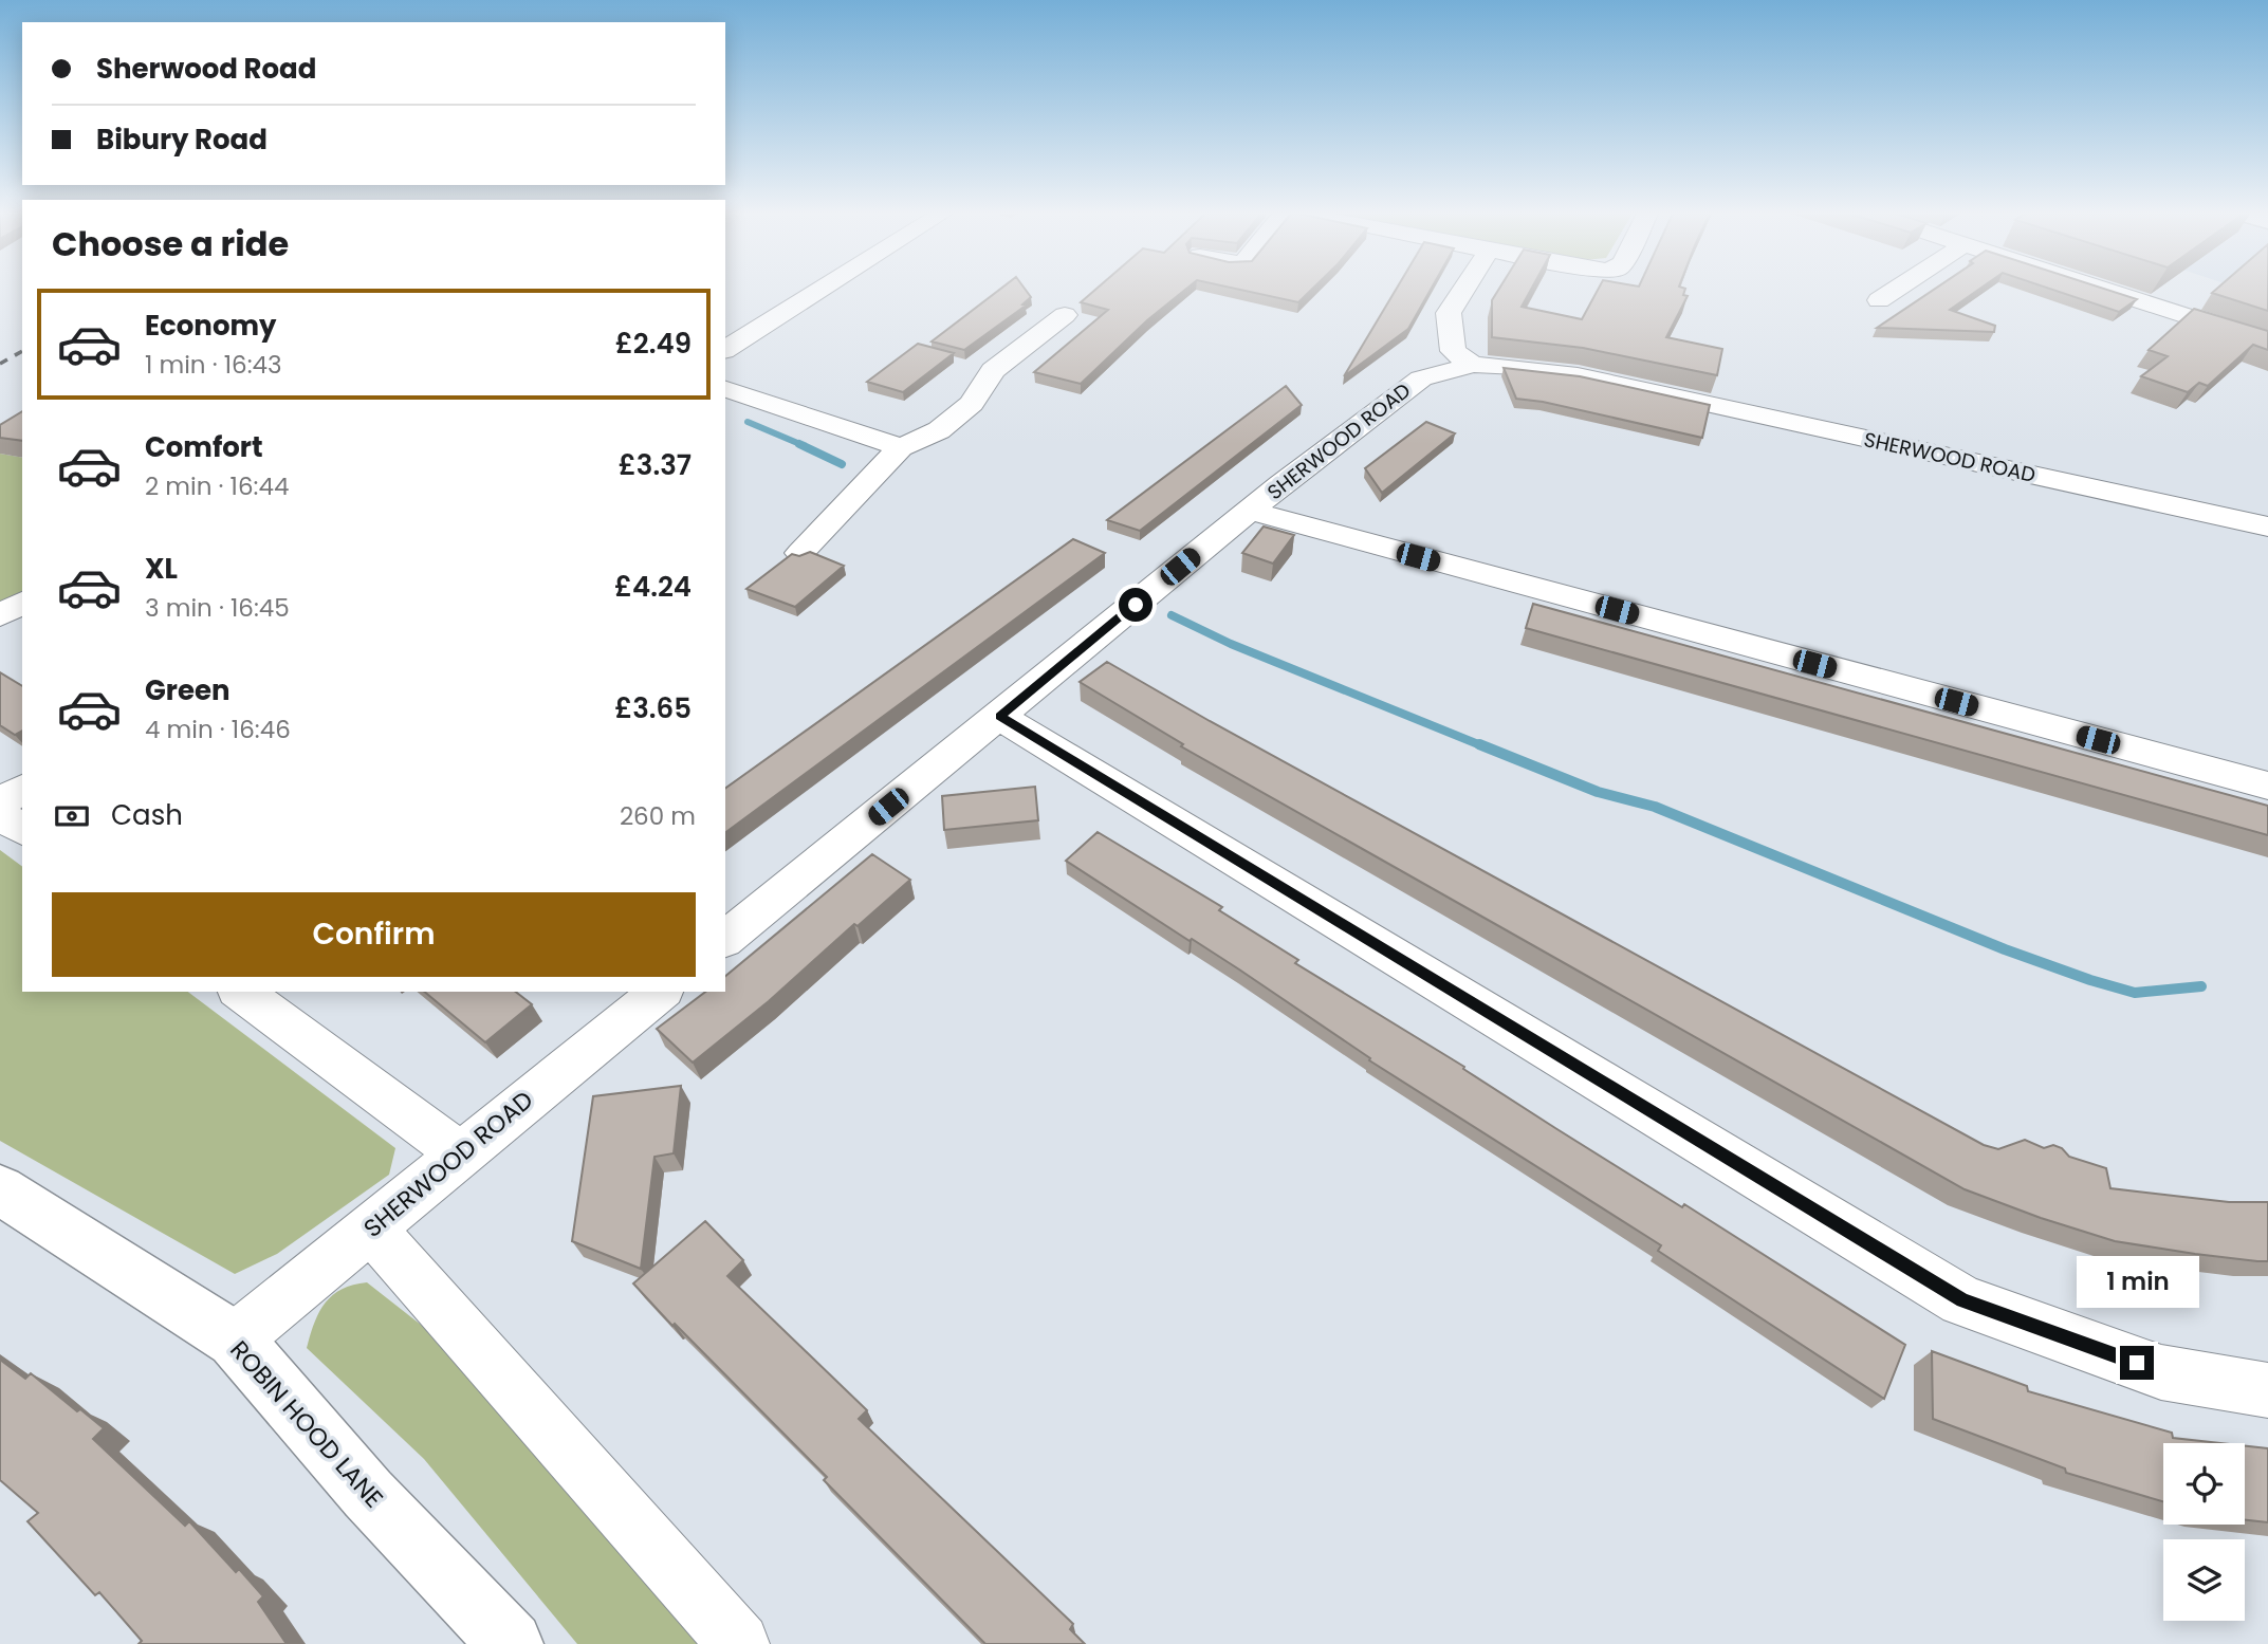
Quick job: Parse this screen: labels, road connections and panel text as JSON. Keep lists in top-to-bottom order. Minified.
{"streets":{"main road":["ROBIN HOOD LANE"],"street":["SHERWOOD ROAD"]},"crossings":[["SHERWOOD ROAD","ROBIN HOOD LANE"]],"page":{"banner":["Sherwood Road","Bibury Road"],"heading":"Choose a ride","list":[{"name":"Economy","note":"1 min · 16:43","value":"£2.49"},{"name":"Comfort","note":"2 min · 16:44","value":"£3.37"},{"name":"XL","note":"3 min · 16:45","value":"£4.24"},{"name":"Green","note":"4 min · 16:46","value":"£3.65"}],"pay":["Cash","260 m"],"buttons":"Confirm","bubble":"1 min"}}
